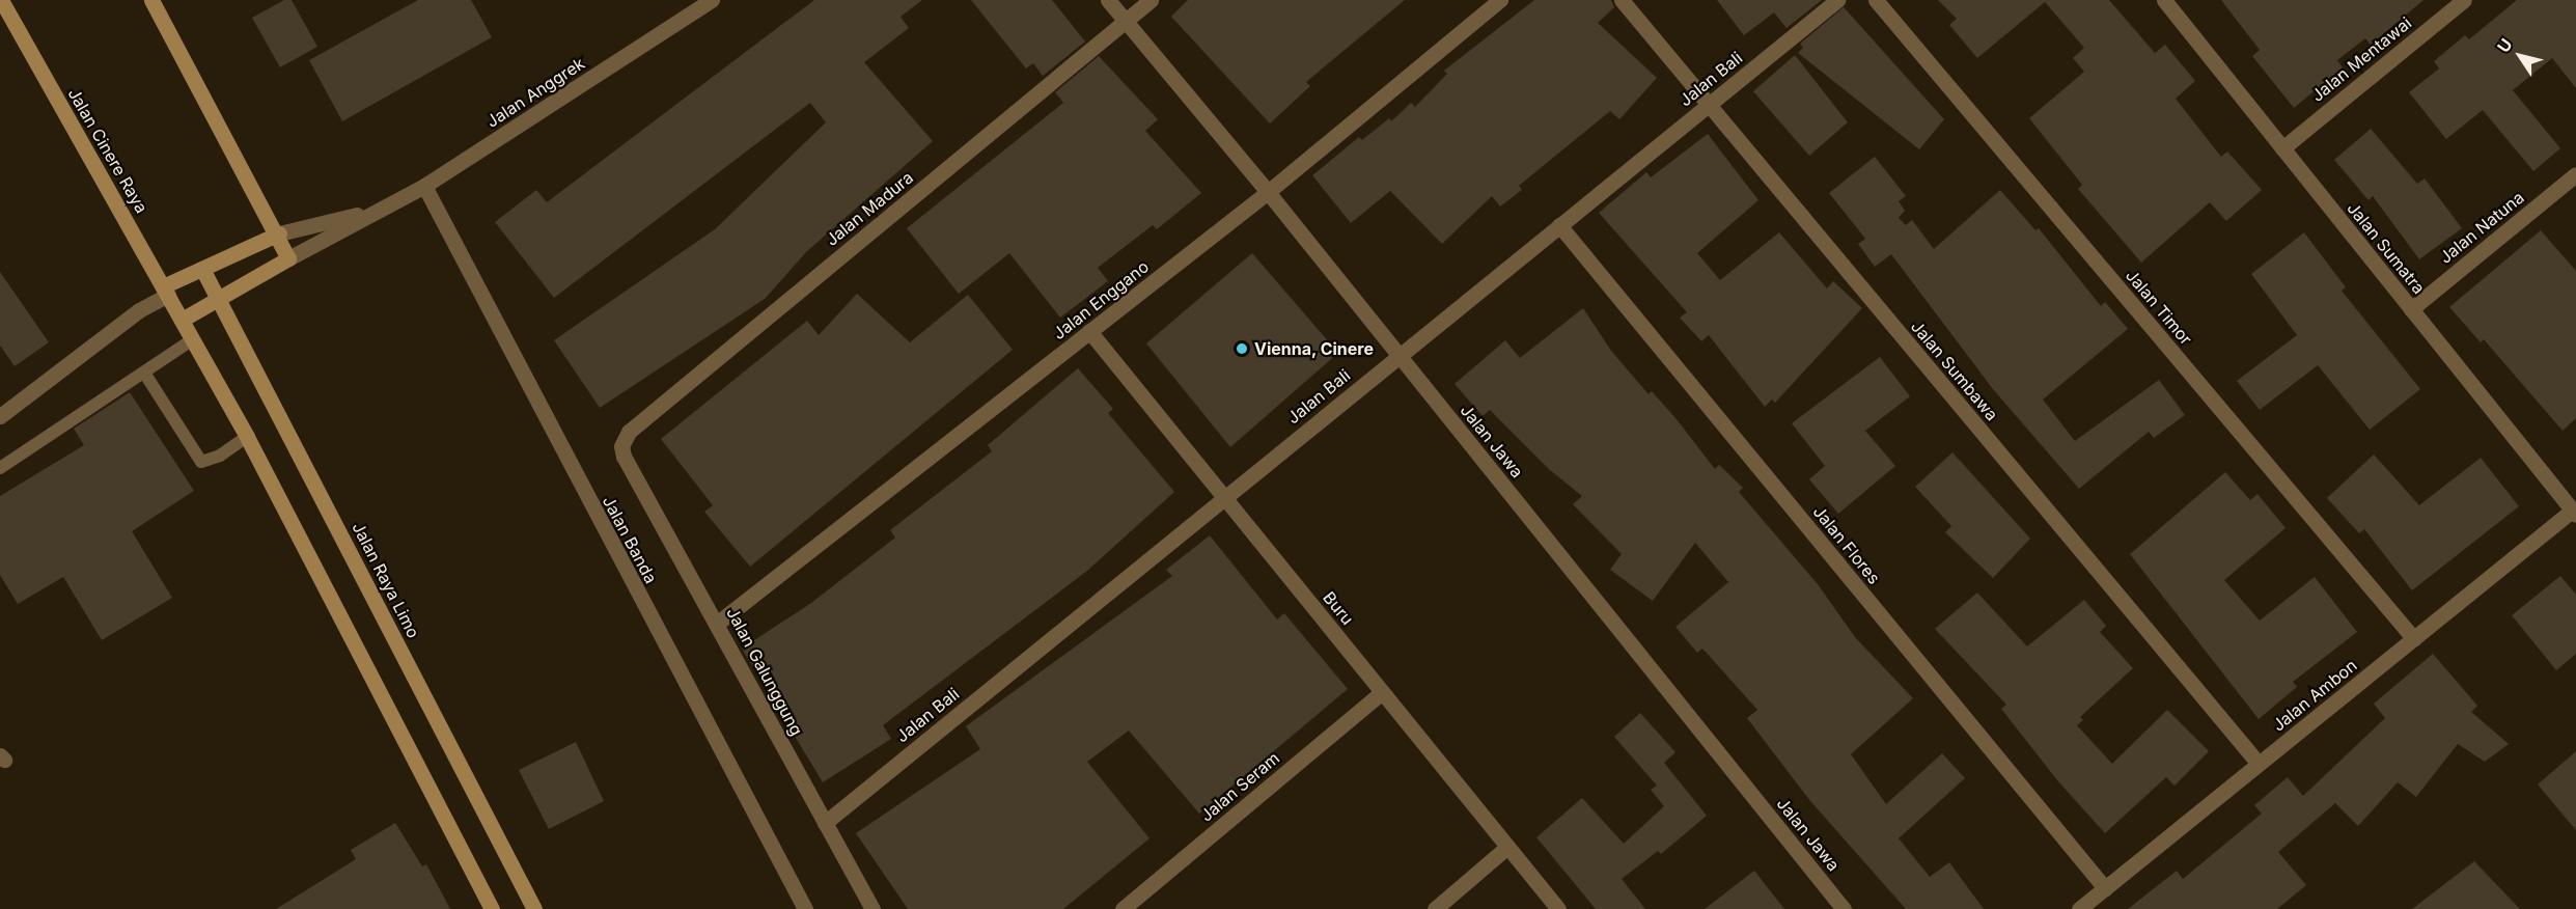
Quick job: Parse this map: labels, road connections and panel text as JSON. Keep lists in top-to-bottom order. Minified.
{"streets":{"main road":["Jalan Anggrek","Jalan Cinere Raya","Jalan Raya Limo"],"street":["Jalan Mentawai","Jalan Bali","Jalan Madura","Jalan Natuna","Jalan Sumatra","Jalan Enggano","Jalan Timor","Jalan Sumbawa","Jalan Jawa","Jalan Banda","Jalan Flores","Buru","Jalan Galunggung","Jalan Ambon","Jalan Seram"]},"crossings":[["Jalan Mentawai","Jalan Sumatra"],["Jalan Bali","Jalan Sumbawa"],["Jalan Bali","Jalan Jawa"],["Jalan Bali","Jalan Flores"],["Jalan Bali","Buru"],["Jalan Bali","Jalan Galunggung"],["Jalan Anggrek","Jalan Cinere Raya"],["Jalan Anggrek","Jalan Banda"],["Jalan Anggrek","Jalan Raya Limo"],["Jalan Madura","Jalan Jawa"],["Jalan Madura","Jalan Galunggung"],["Jalan Natuna","Jalan Sumatra"],["Jalan Sumatra","Jalan Ambon"],["Jalan Enggano","Jalan Jawa"],["Jalan Enggano","Buru"],["Jalan Enggano","Jalan Galunggung"],["Jalan Timor","Jalan Ambon"],["Jalan Sumbawa","Jalan Ambon"],["Jalan Flores","Jalan Ambon"],["Buru","Jalan Seram"]],"places":["Vienna, Cinere"],"north":"top left"}
